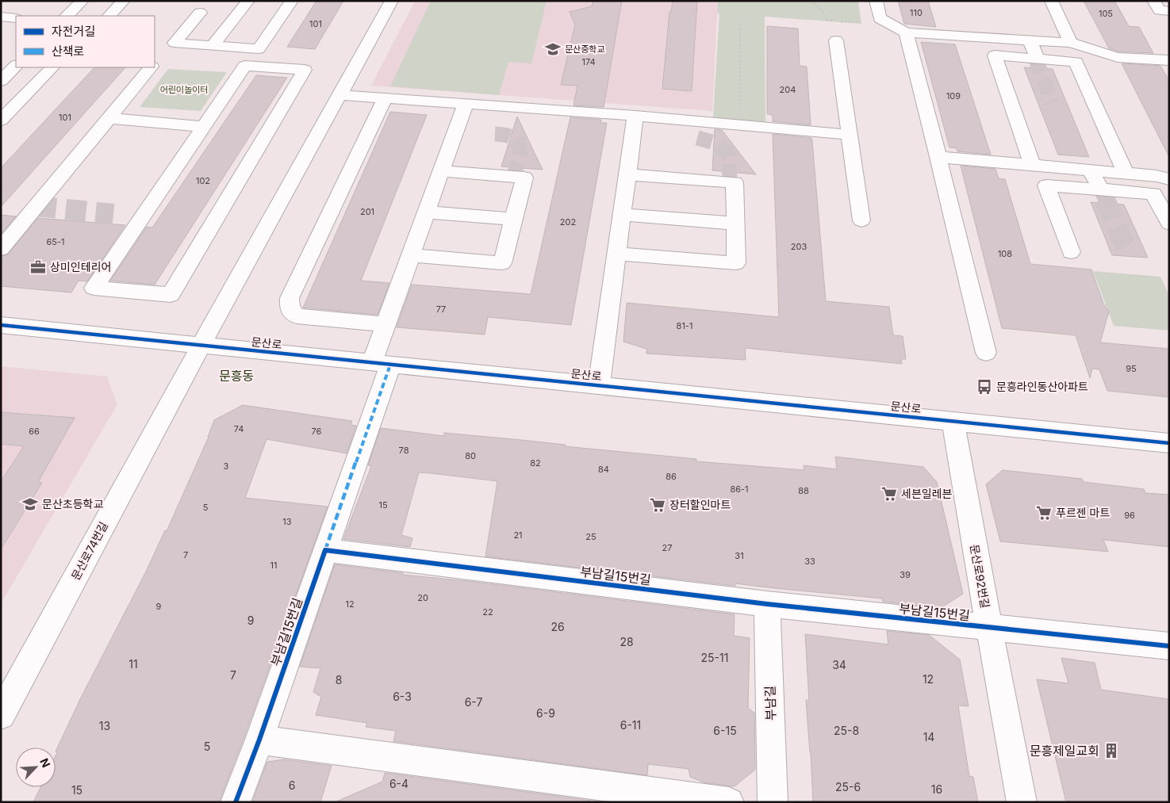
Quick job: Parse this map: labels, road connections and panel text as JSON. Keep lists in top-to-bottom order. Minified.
{"streets":{"street":["문산로","문산로74번길","부남길15번길","문산로92번길","부남길"]},"crossings":[["문산로","문산로74번길"],["문산로","문산로92번길"],["부남길15번길","문산로92번길"],["부남길15번길","부남길"]],"districts":["문흥동"],"parks":["어린이놀이터"],"places":{"school or university":["문산중학교","문산초등학교"],"office":["상미인테리어"],"bus stop":["문흥라인동산아파트"],"supermarket":["세븐일레븐","장터할인마트","푸르젠 마트"],"building":["문흥제일교회"]},"house_numbers":["110","105","101","174","204","109","101","102","201","202","65-1","203","108","77","81-1","95","74","66","76","78","80","82","3","84","86","86-1","88","15","5","96","13","21","25","27","7","31","33","11","39","20","12","9","22","9","26","28","25-11","11","34","7","12","8","6-3","6-7","6-9","6-11","13","6-15","25-8","14","5","6-4","6","25-6","16","15"],"legend":["자전거길","산책로"],"north":"top right"}
